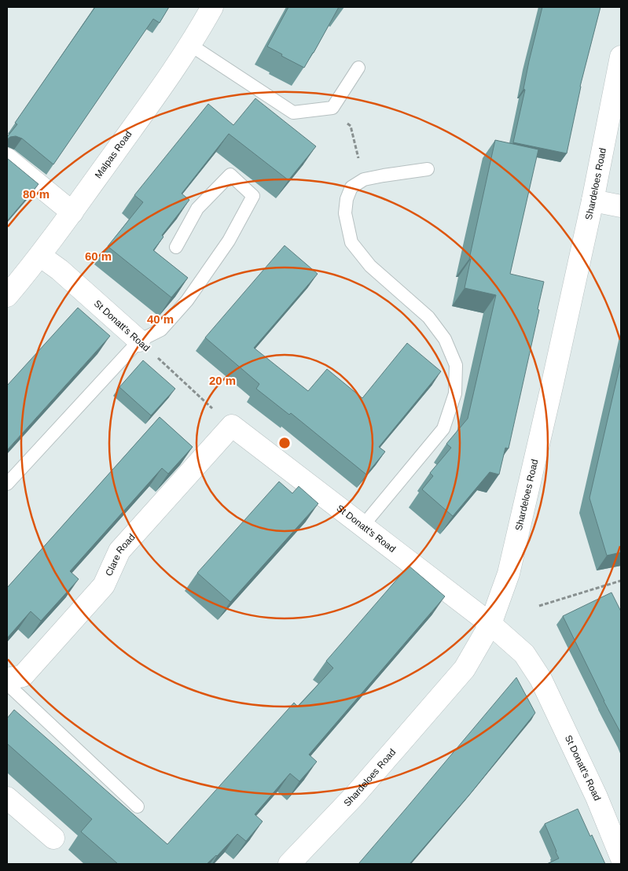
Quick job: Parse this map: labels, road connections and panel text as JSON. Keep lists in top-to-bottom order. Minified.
{"streets":{"street":["Malpas Road","Shardeloes Road","St Donatt's Road","Clare Road"]},"crossings":[["Malpas Road","St Donatt's Road"],["Shardeloes Road","St Donatt's Road"],["St Donatt's Road","Clare Road"]],"rings":["80 m","60 m","40 m","20 m"]}
